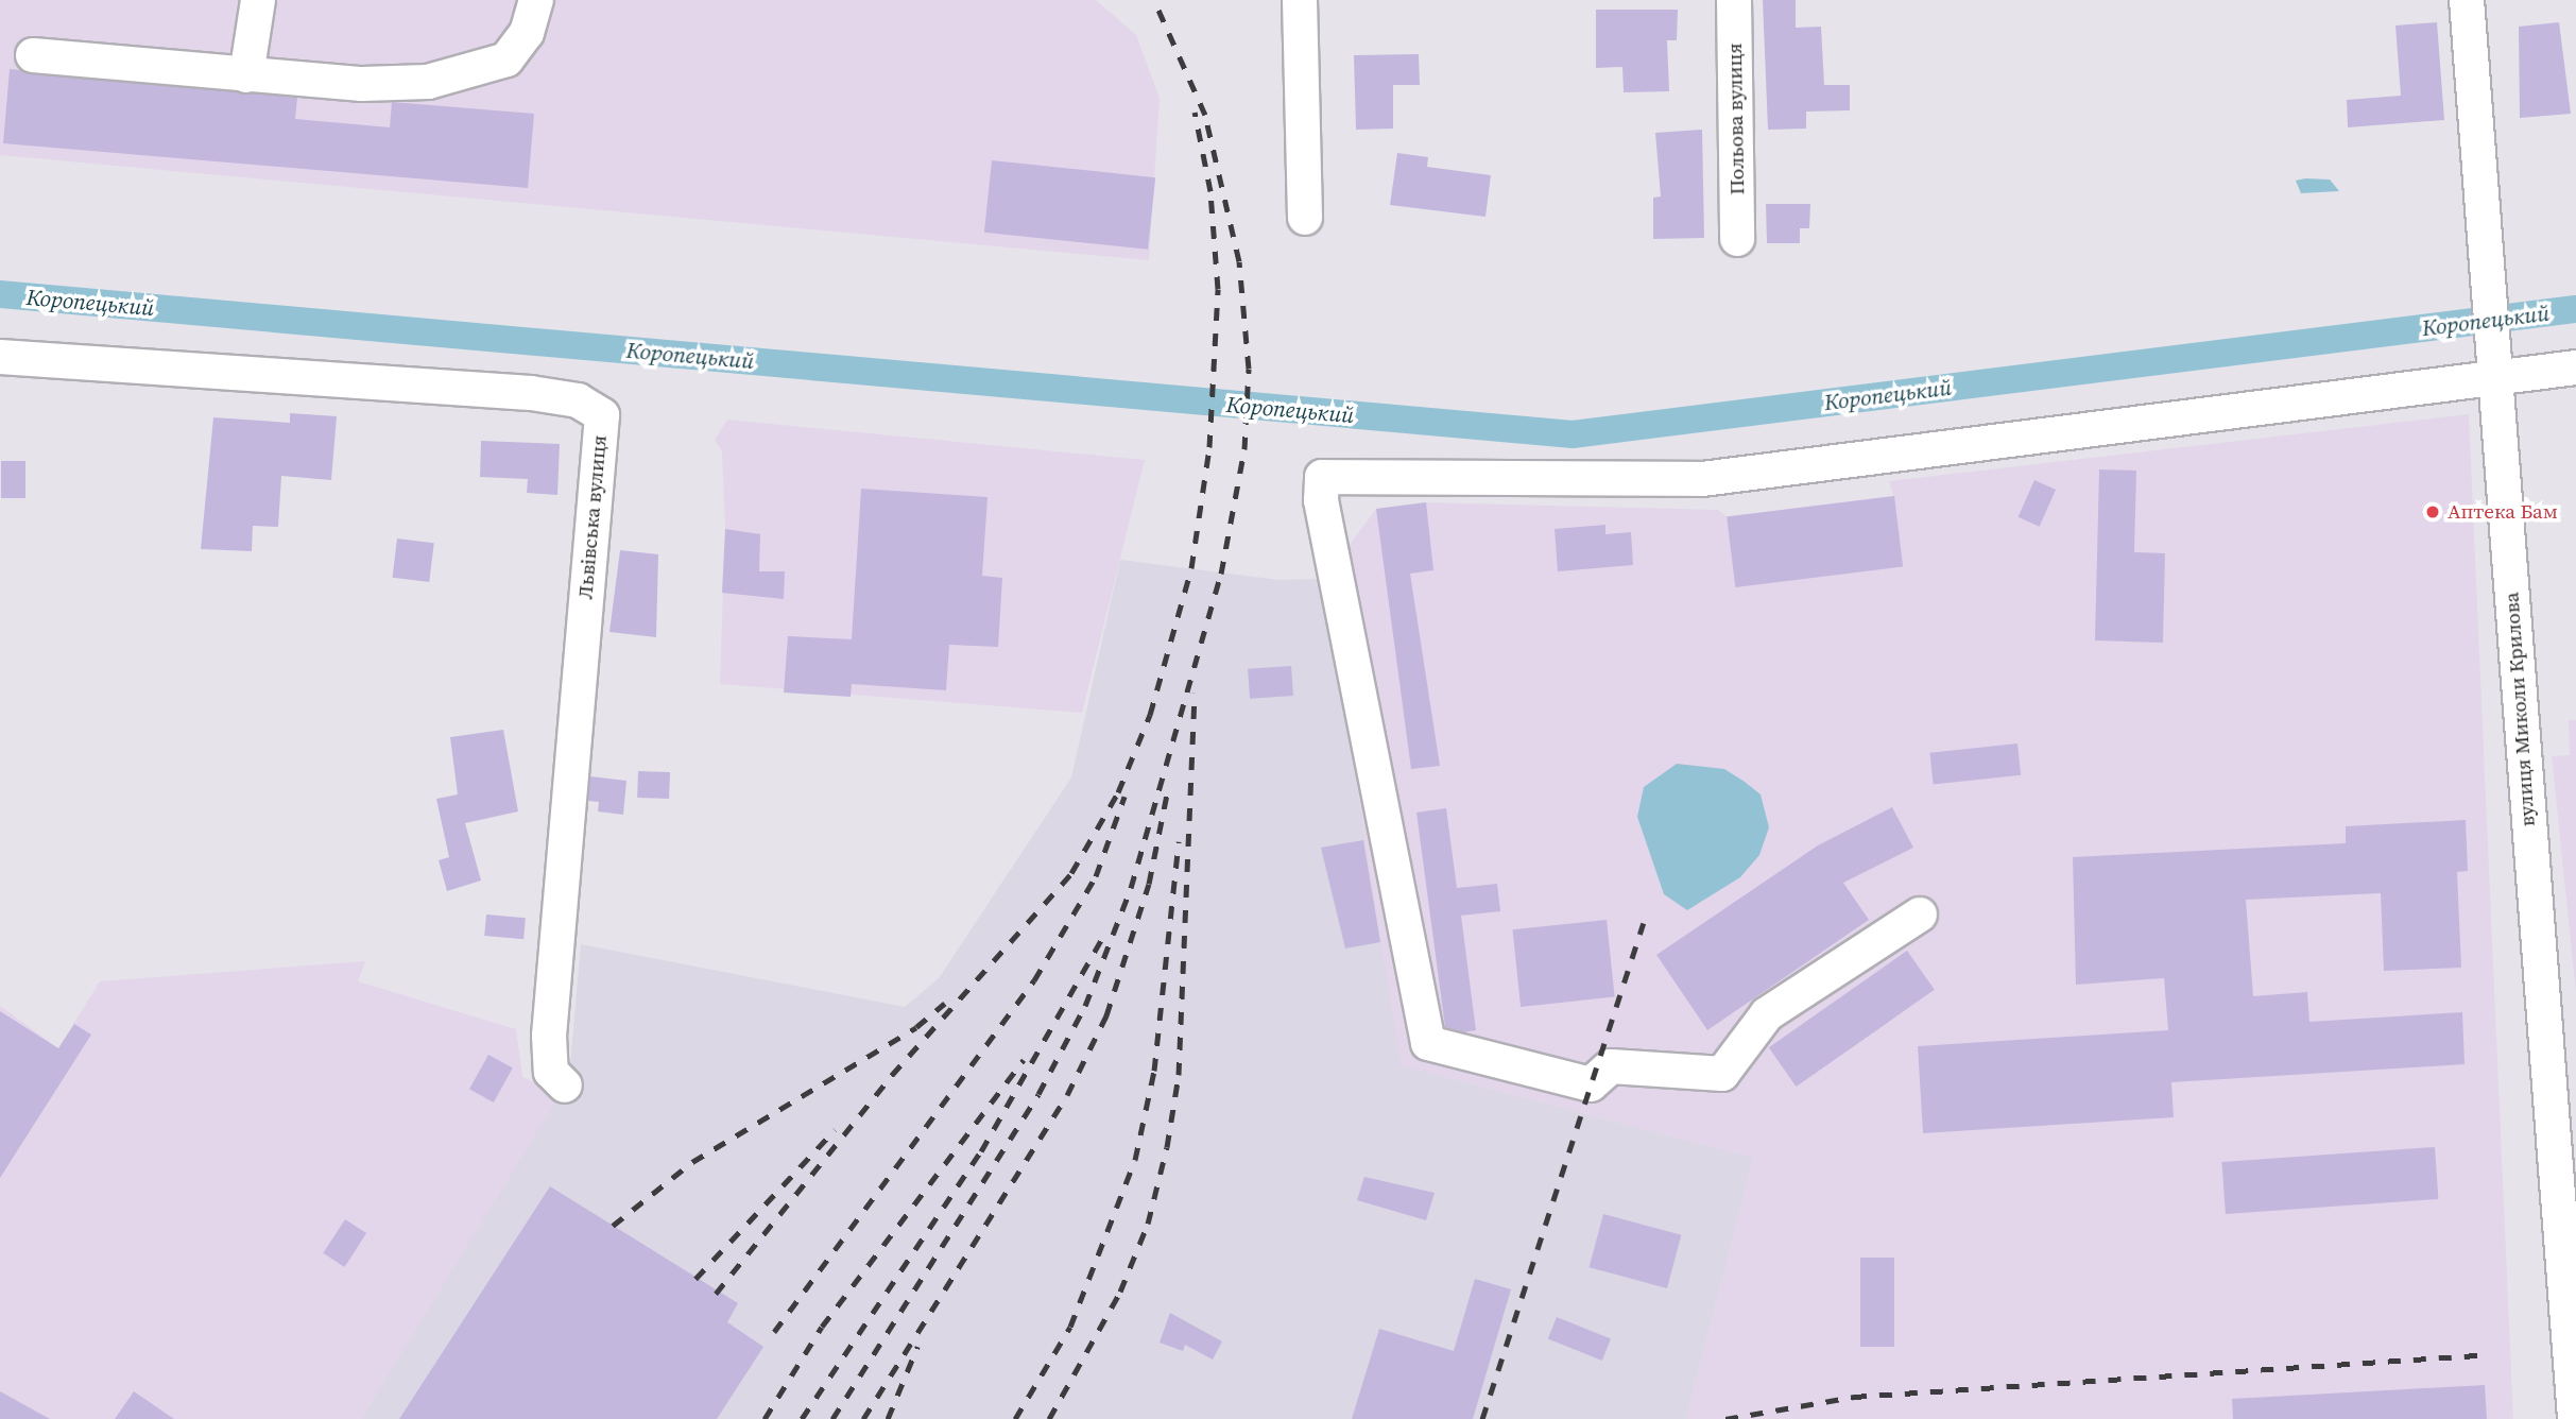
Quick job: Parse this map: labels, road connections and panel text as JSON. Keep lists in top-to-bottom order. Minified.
{"streets":{"street":["Польова вулиця","Львівська вулиця","вулиця Миколи Крилова"]},"water":["Коропецький"],"places":["Аптека Бам"]}
